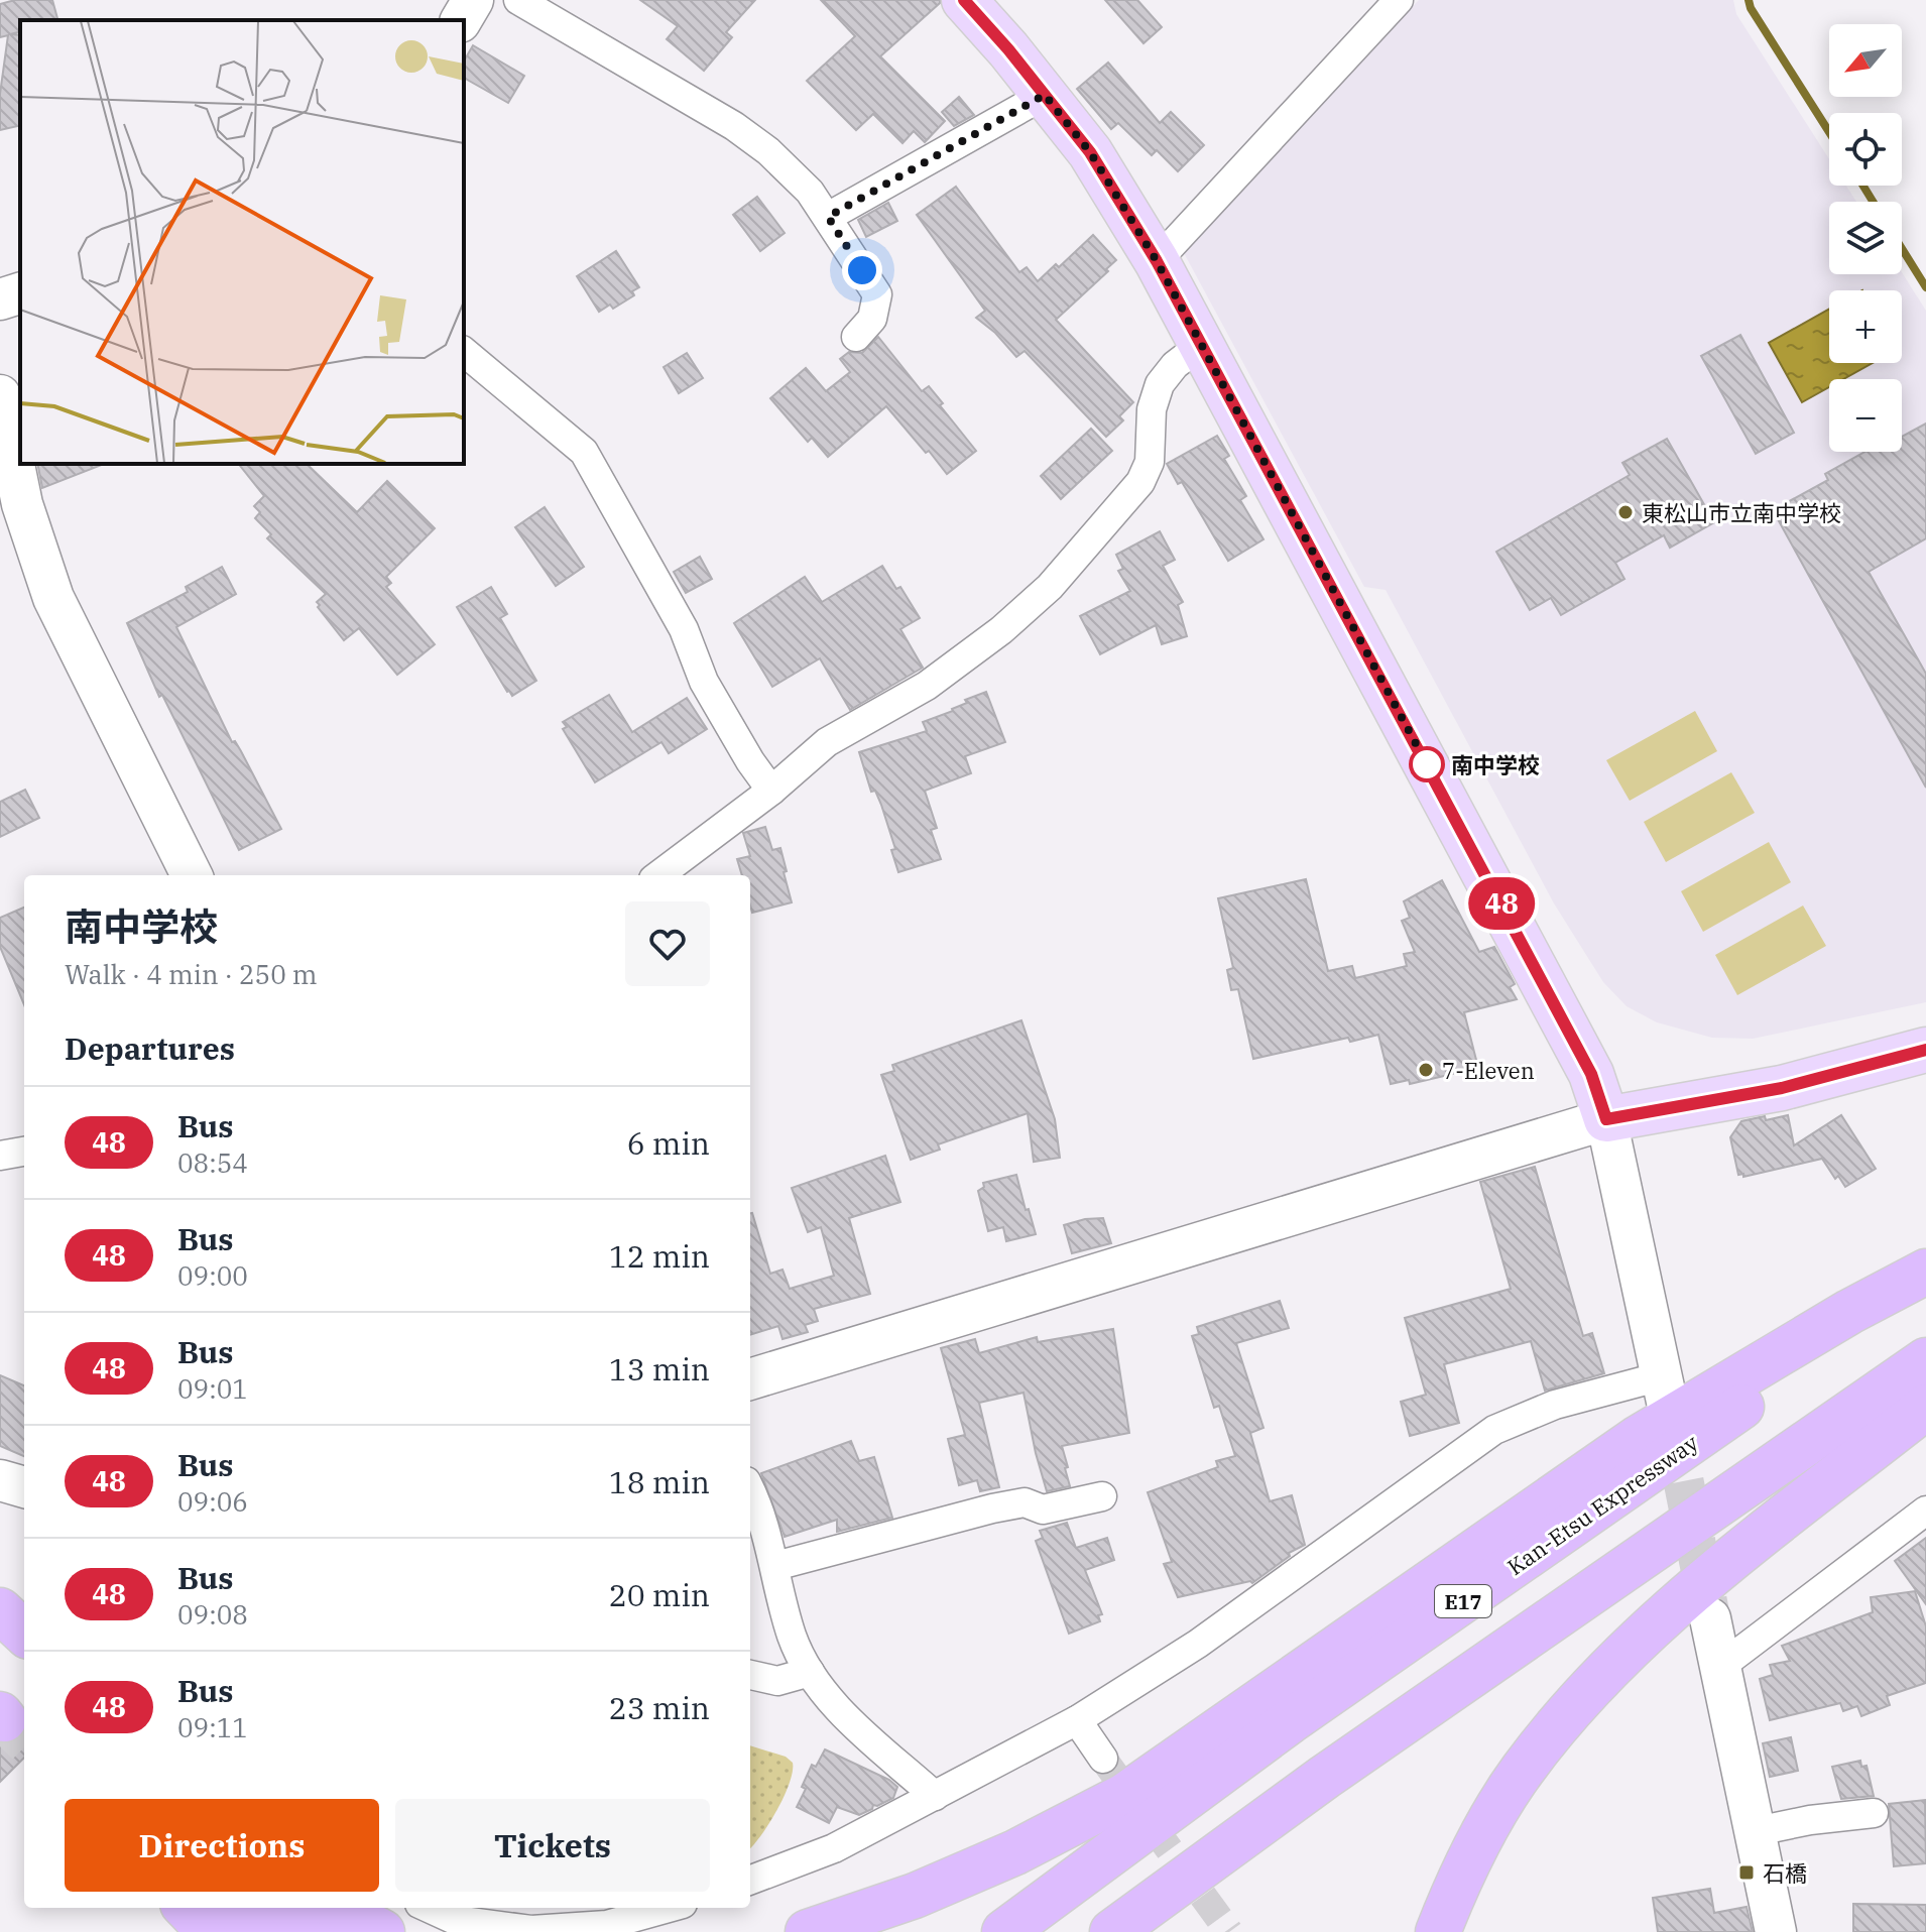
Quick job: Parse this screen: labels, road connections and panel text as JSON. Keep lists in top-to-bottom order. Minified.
{"streets":{"highway":["Kan-Etsu Expressway","E17"]},"places":{"other":["東松山市立南中学校","南中学校","7-Eleven"],"transit":["石橋"]},"lines":["bus line 48"],"north":"bottom left","page":{"on_map":"48","map_buttons":["+","−"],"heading":[["南中学校","Walk · 4 min · 250 m"],"Departures"],"list":[{"mark":"48","name":"Bus","note":"08:54","value":"6 min"},{"mark":"48","name":"Bus","note":"09:00","value":"12 min"},{"mark":"48","name":"Bus","note":"09:01","value":"13 min"},{"mark":"48","name":"Bus","note":"09:06","value":"18 min"},{"mark":"48","name":"Bus","note":"09:08","value":"20 min"},{"mark":"48","name":"Bus","note":"09:11","value":"23 min"}],"buttons":["Directions","Tickets"]}}
